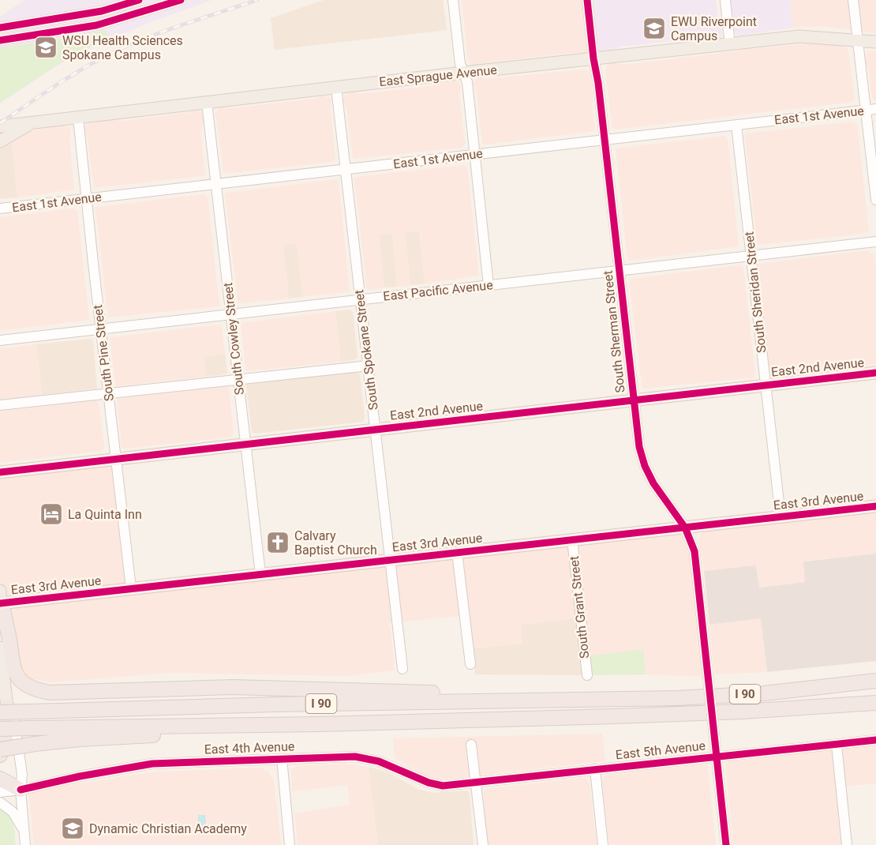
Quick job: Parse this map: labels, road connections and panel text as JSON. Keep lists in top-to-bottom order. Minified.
{"streets":{"highway":["I 90"],"main road":["East Sprague Avenue","East 2nd Avenue","East 3rd Avenue"],"street":["East 1st Avenue","East Pacific Avenue","South Sheridan Street","South Sherman Street","South Cowley Street","South Spokane Street","South Pine Street","South Grant Street","East 4th Avenue","East 5th Avenue"]},"crossings":[["East Sprague Avenue","South Sherman Street"],["East Sprague Avenue","South Cowley Street"],["East Sprague Avenue","South Spokane Street"],["East Sprague Avenue","South Pine Street"],["East 1st Avenue","South Sheridan Street"],["East 1st Avenue","South Sherman Street"],["East 1st Avenue","South Cowley Street"],["East 1st Avenue","South Spokane Street"],["East 1st Avenue","South Pine Street"],["East Pacific Avenue","South Sheridan Street"],["East Pacific Avenue","South Sherman Street"],["East Pacific Avenue","South Cowley Street"],["East Pacific Avenue","South Spokane Street"],["East Pacific Avenue","South Pine Street"],["South Sheridan Street","East 2nd Avenue"],["South Sheridan Street","East 3rd Avenue"],["South Sherman Street","East 2nd Avenue"],["South Sherman Street","East 3rd Avenue"],["South Sherman Street","East 5th Avenue"],["South Cowley Street","East 2nd Avenue"],["South Cowley Street","East 3rd Avenue"],["South Spokane Street","East 2nd Avenue"],["South Spokane Street","East 3rd Avenue"],["South Pine Street","East 2nd Avenue"],["South Pine Street","East 3rd Avenue"],["East 3rd Avenue","South Grant Street"],["East 4th Avenue","East 5th Avenue"]],"places":{"school or university":["EWU Riverpoint Campus","WSU Health Sciences Spokane Campus","Dynamic Christian Academy"],"hotel":["La Quinta Inn"],"church":["Calvary Baptist Church"]}}
